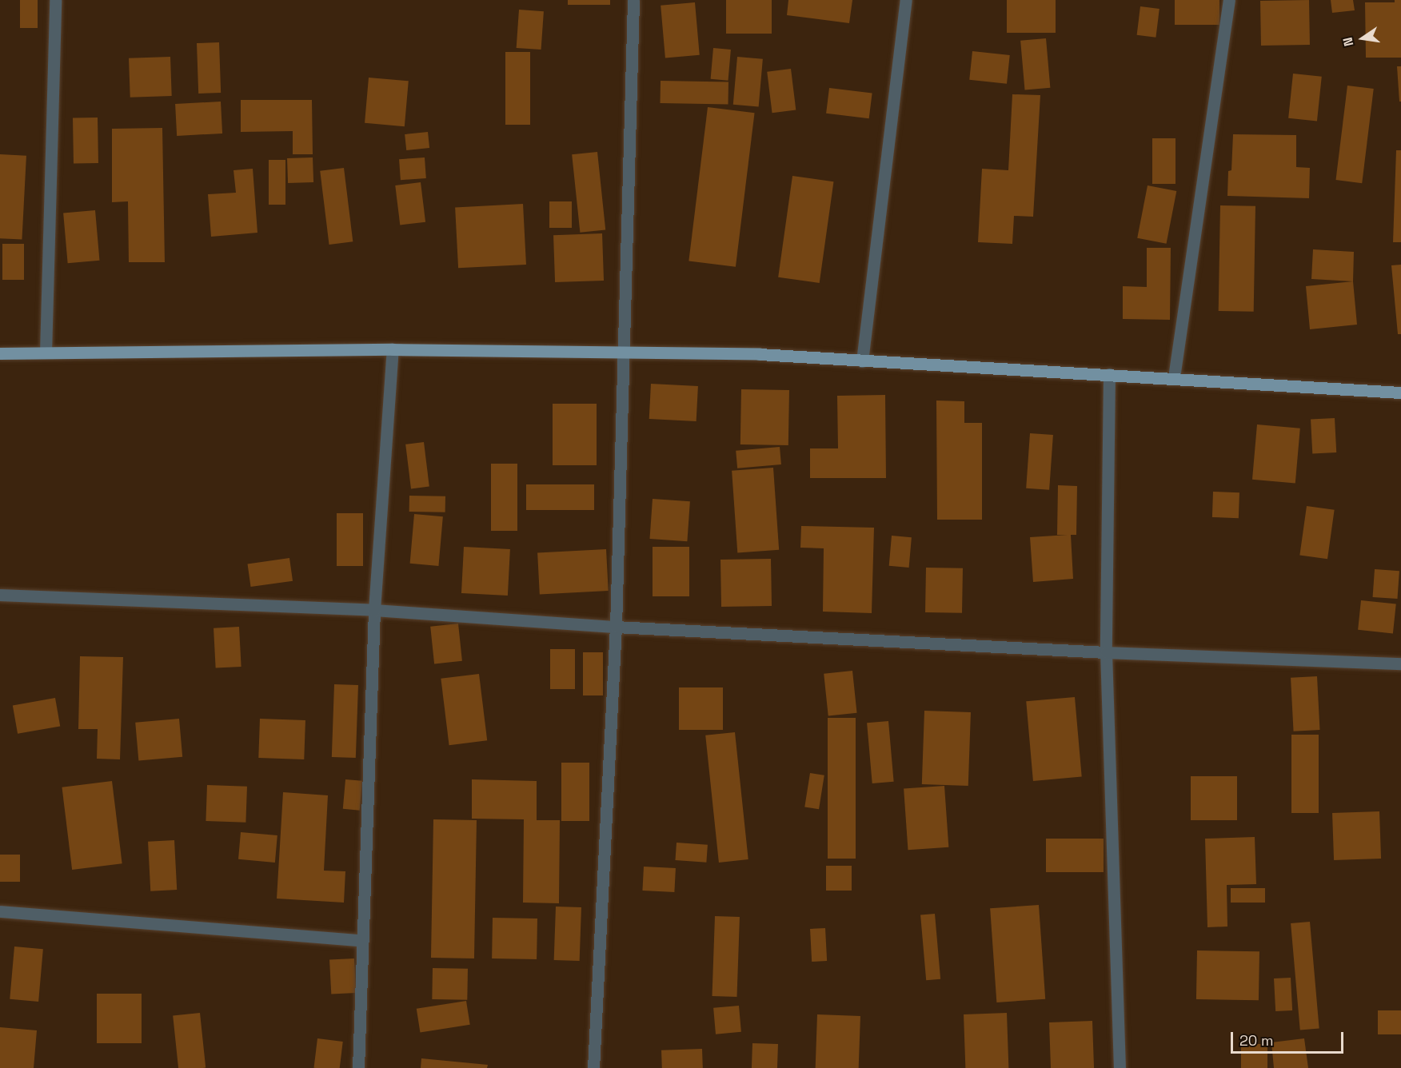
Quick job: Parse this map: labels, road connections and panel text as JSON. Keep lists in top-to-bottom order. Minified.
{"scale_bar":"20 m","north":"left"}
